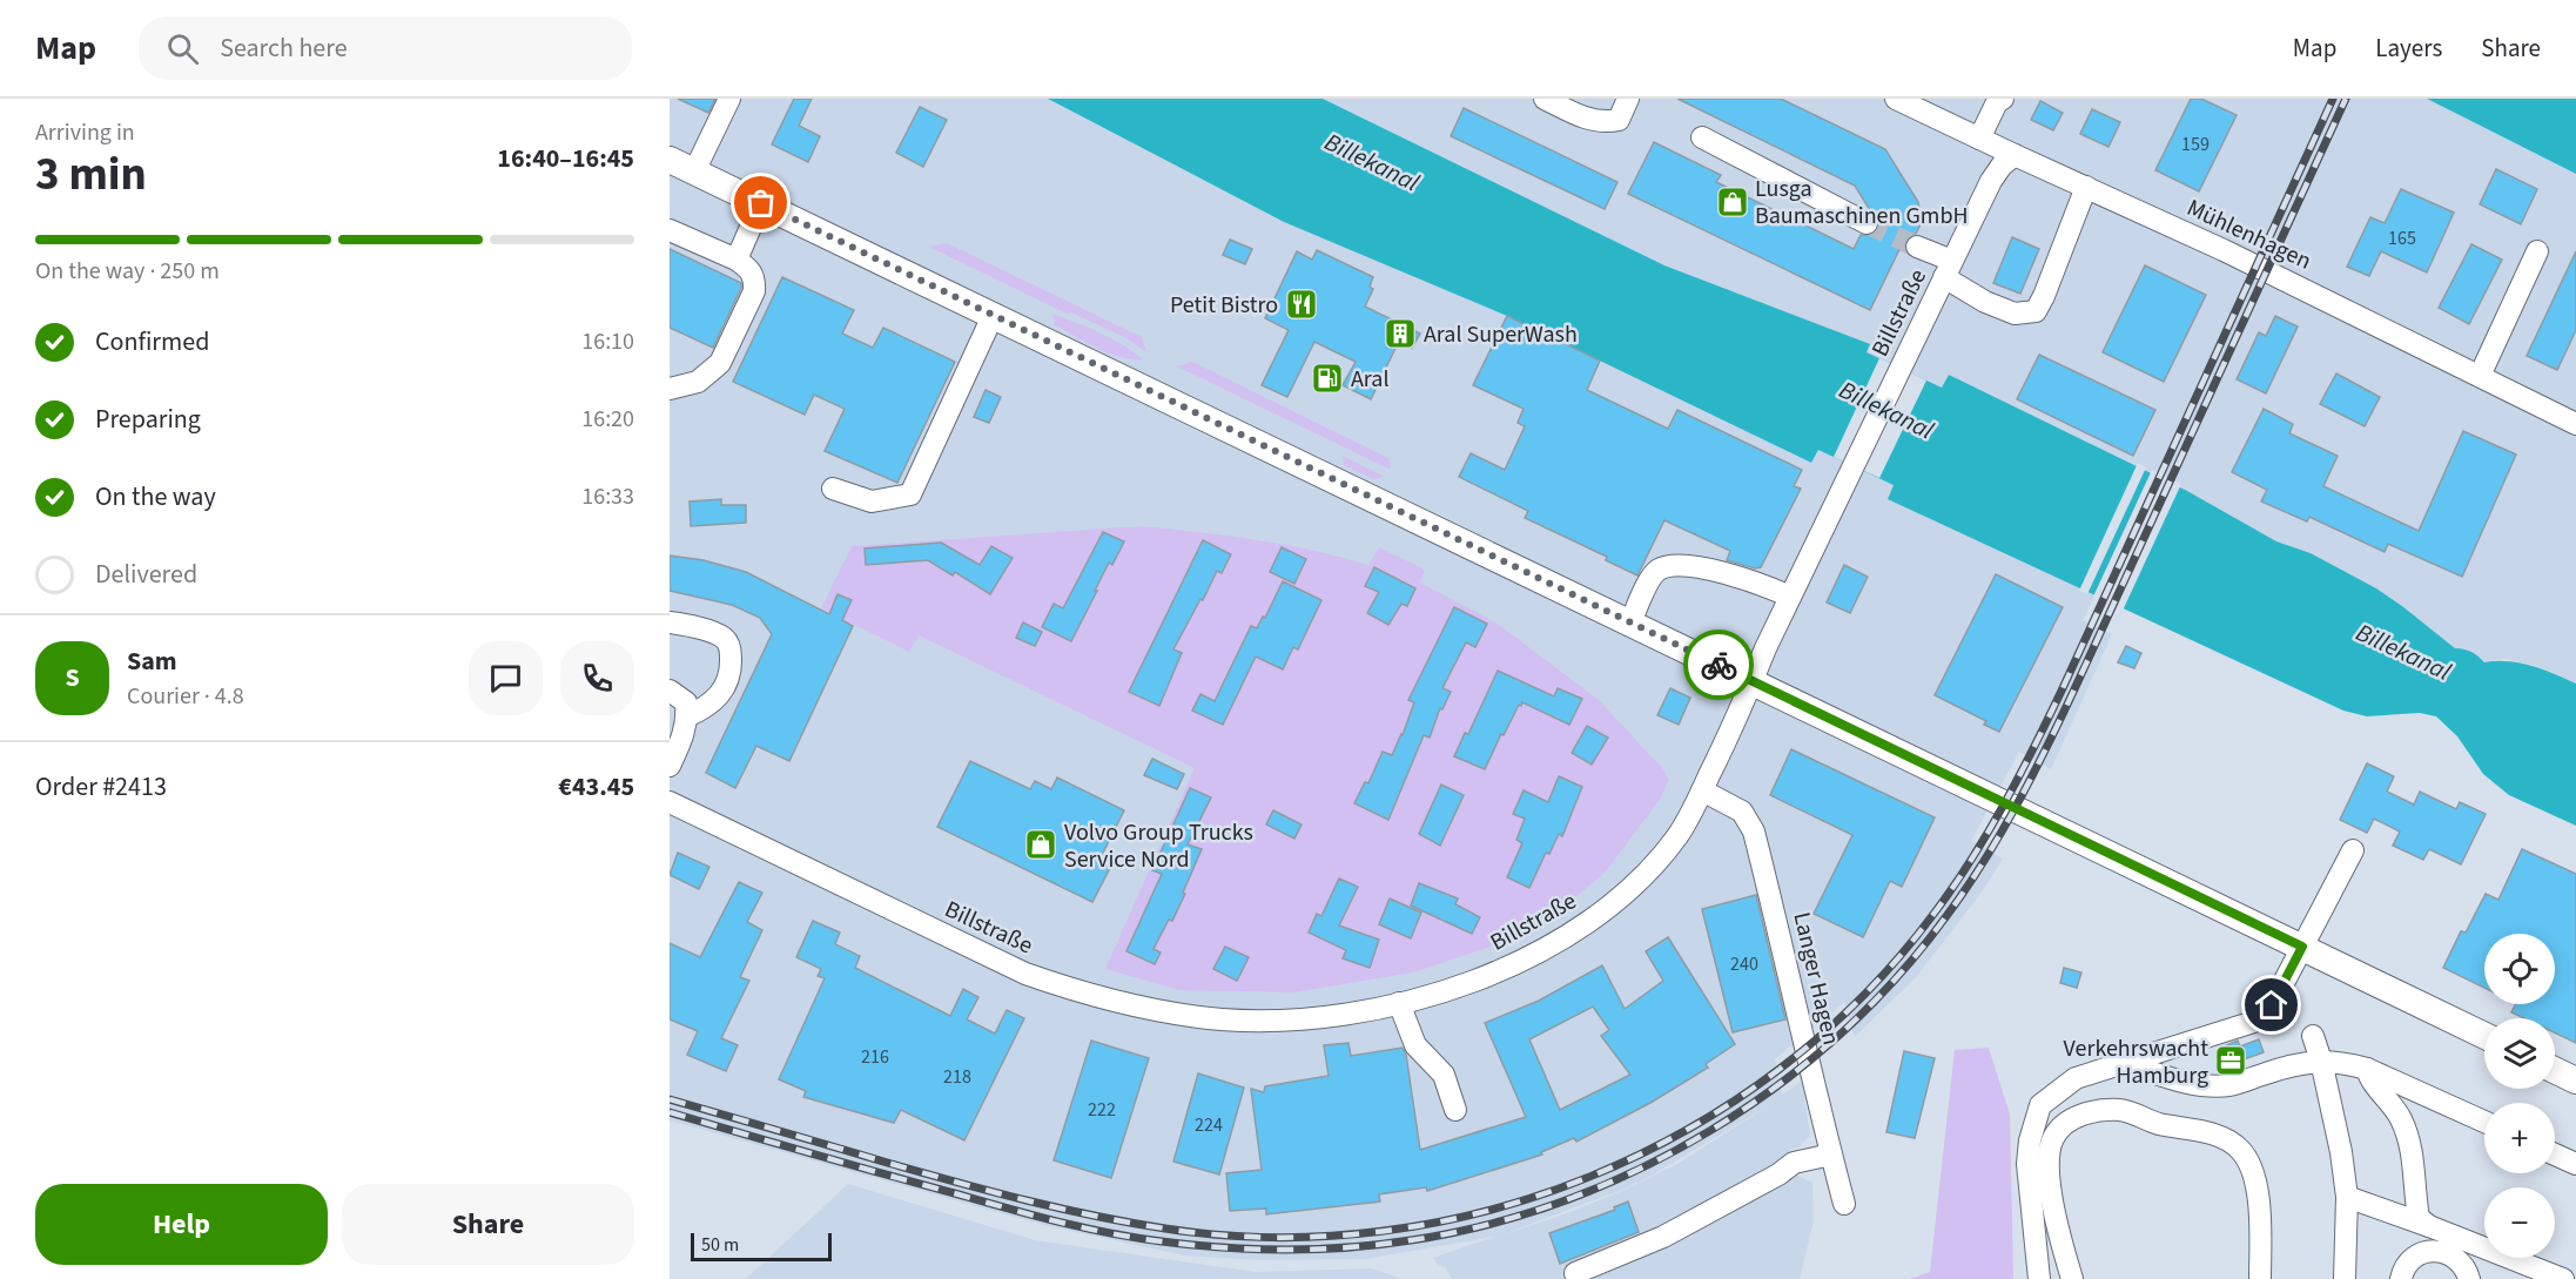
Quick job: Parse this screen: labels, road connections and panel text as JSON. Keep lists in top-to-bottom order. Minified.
{"streets":{"street":["Mühlenhagen","Billstraße","Langer Hagen"]},"crossings":[["Mühlenhagen","Billstraße"],["Billstraße","Langer Hagen"]],"water":["Billekanal"],"places":{"shop":["Lusga Baumaschinen GmbH","Volvo Group Trucks Service Nord"],"restaurant":["Petit Bistro"],"building":["Aral SuperWash"],"fuel station":["Aral"],"office":["Verkehrswacht Hamburg"]},"house_numbers":["159","165","240","216","218","222","224"],"scale_bar":"50 m","page":{"header":"Map","search":"Search here","nav":["Map","Layers","Share"],"heading":["3 min","Arriving in","16:40–16:45"],"panel":["Sam","Courier · 4.8","Order #2413","€43.45"],"bar":"On the way · 250 m","list":[["Confirmed","16:10"],["Preparing","16:20"],["On the way","16:33"],"Delivered"],"round":"S","map_buttons":["+","−"],"buttons":["Help","Share"],"scale":"50 m"}}
